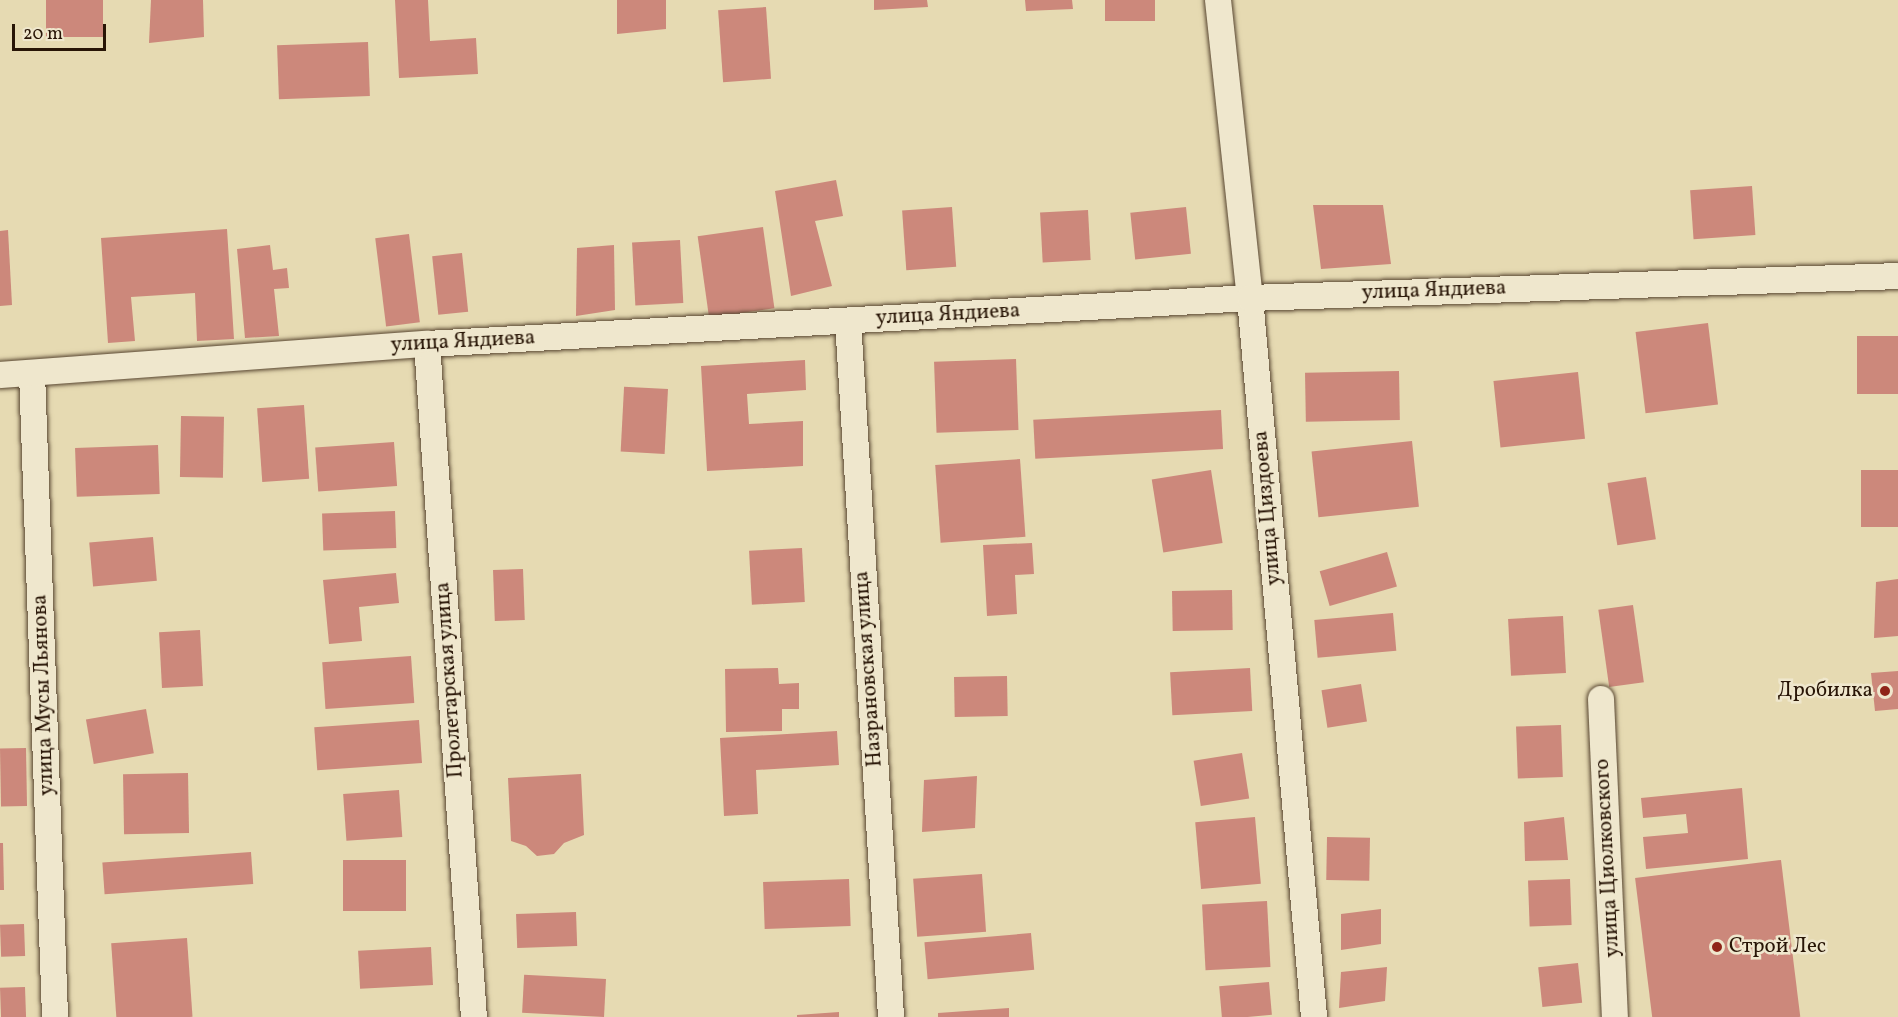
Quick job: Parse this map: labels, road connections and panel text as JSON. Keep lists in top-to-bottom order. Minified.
{"streets":{"street":["улица Яндиева","улица Циздоева","Назрановская улица","Пролетарская улица","улица Мусы Льянова","улица Циолковского"]},"crossings":[["улица Яндиева","улица Циздоева"],["улица Яндиева","Назрановская улица"],["улица Яндиева","Пролетарская улица"],["улица Яндиева","улица Мусы Льянова"]],"places":["Дробилка","Строй Лес"],"scale_bar":"20 m"}
